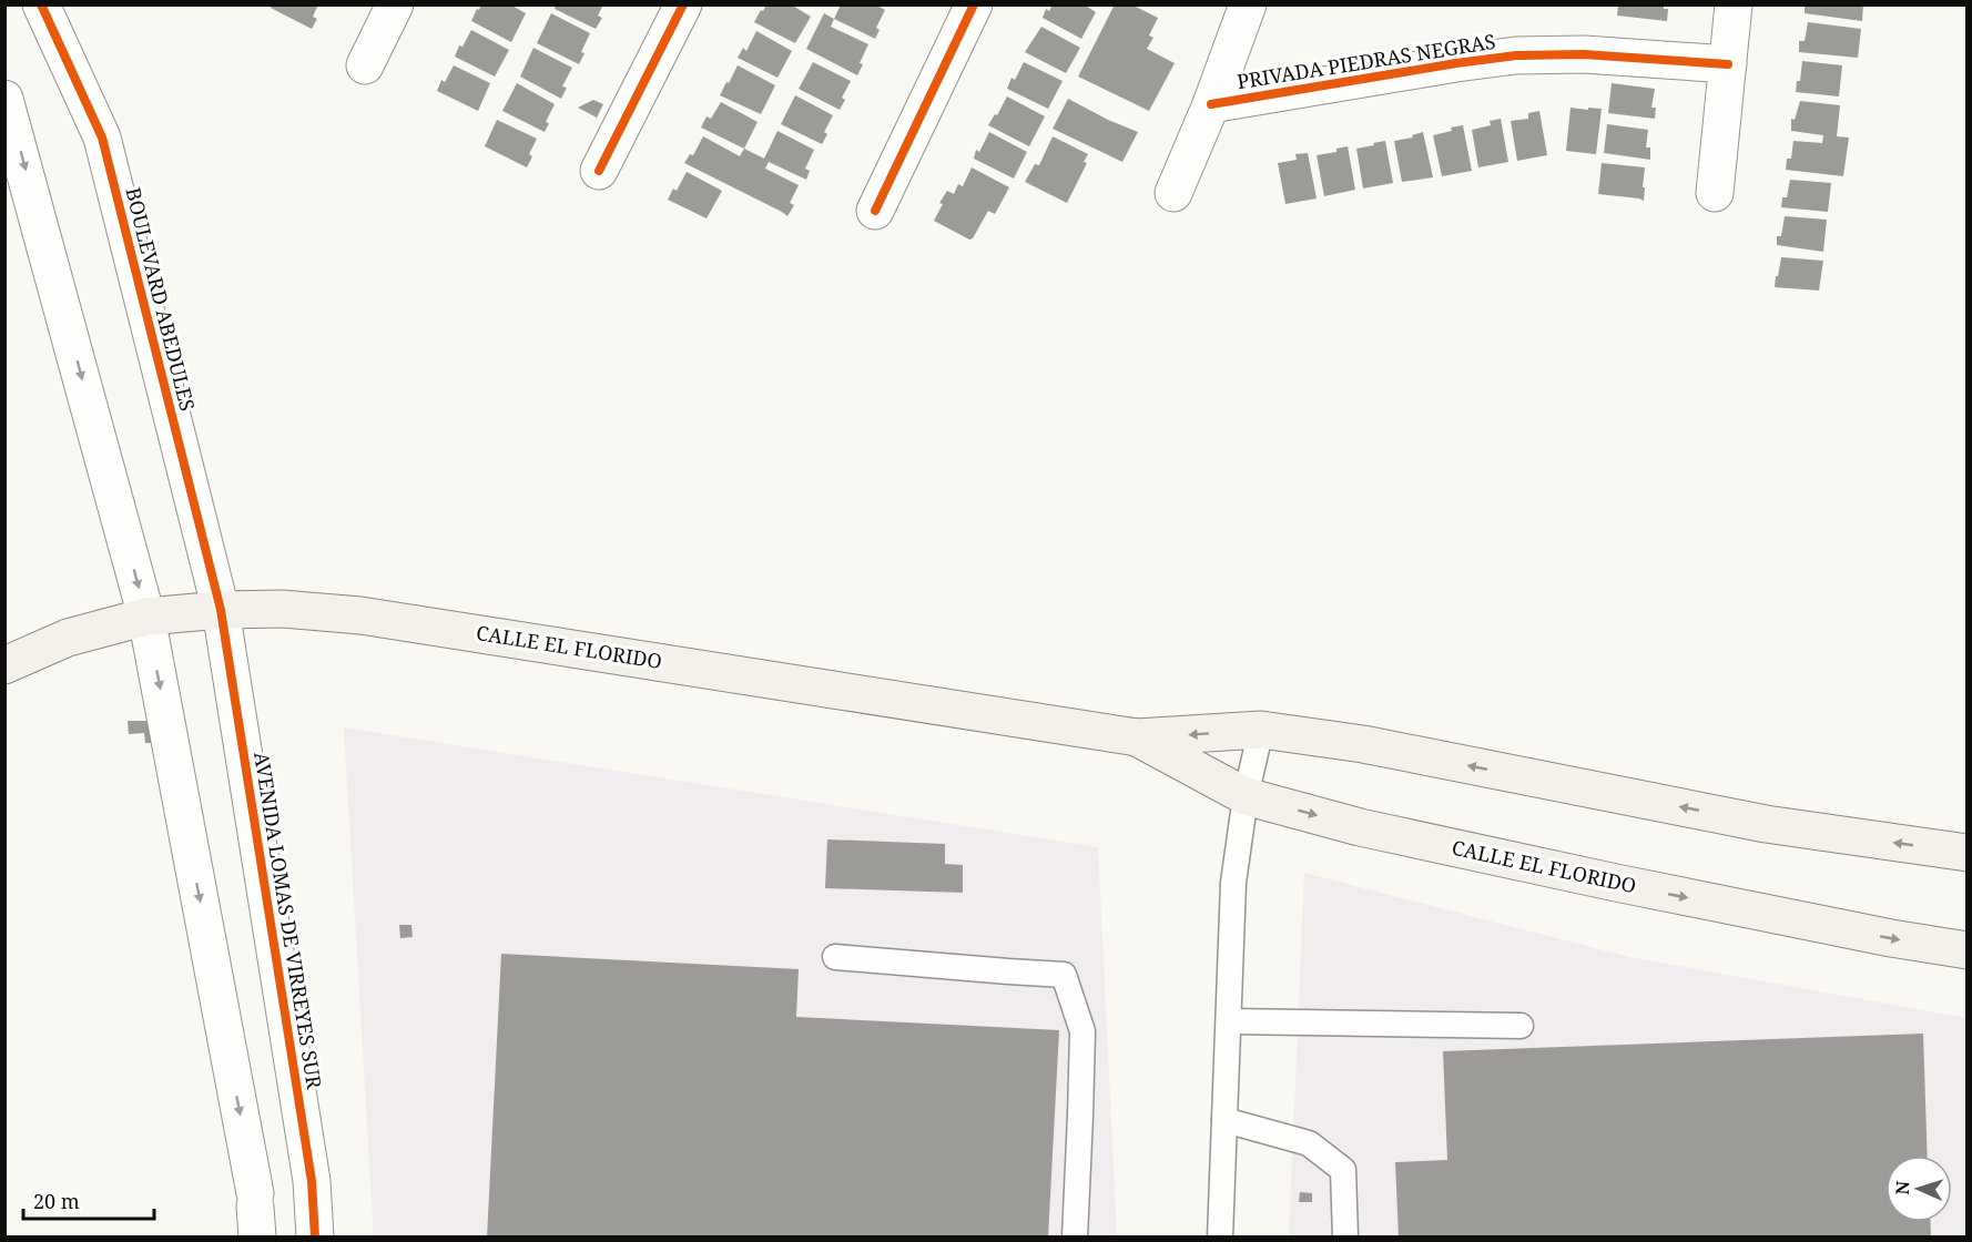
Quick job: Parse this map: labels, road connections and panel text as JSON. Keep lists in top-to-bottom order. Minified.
{"streets":{"main road":["CALLE EL FLORIDO"],"street":["PRIVADA PIEDRAS NEGRAS","BOULEVARD ABEDULES","AVENIDA LOMAS DE VIRREYES SUR"]},"crossings":[["BOULEVARD ABEDULES","CALLE EL FLORIDO"],["BOULEVARD ABEDULES","AVENIDA LOMAS DE VIRREYES SUR"],["CALLE EL FLORIDO","AVENIDA LOMAS DE VIRREYES SUR"]],"scale_bar":"20 m","north":"left"}
